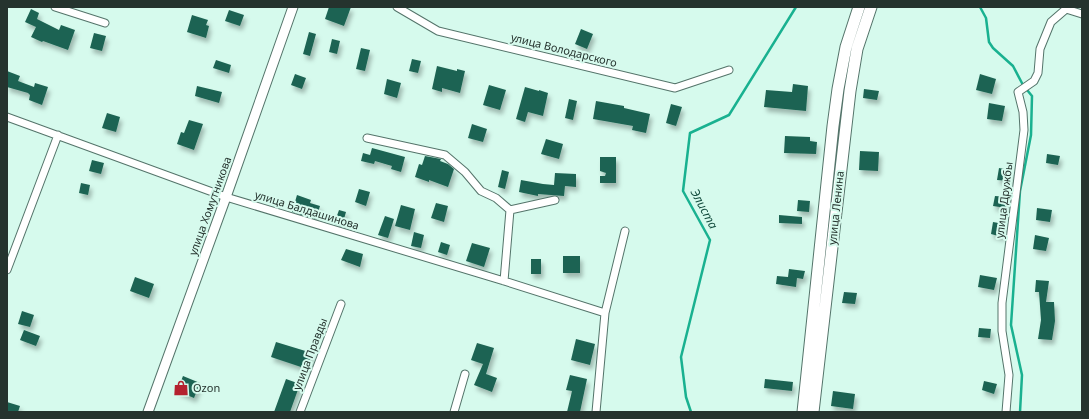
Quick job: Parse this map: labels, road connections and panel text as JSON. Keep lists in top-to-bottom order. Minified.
{"streets":{"main road":["улица Ленина"],"street":["улица Володарского","улица Дружбы","улица Хомутникова","улица Балдашинова","улица Правды"]},"crossings":[["улица Хомутникова","улица Балдашинова"]],"water":["Элиста"],"places":{"shop":["Ozon"]}}
